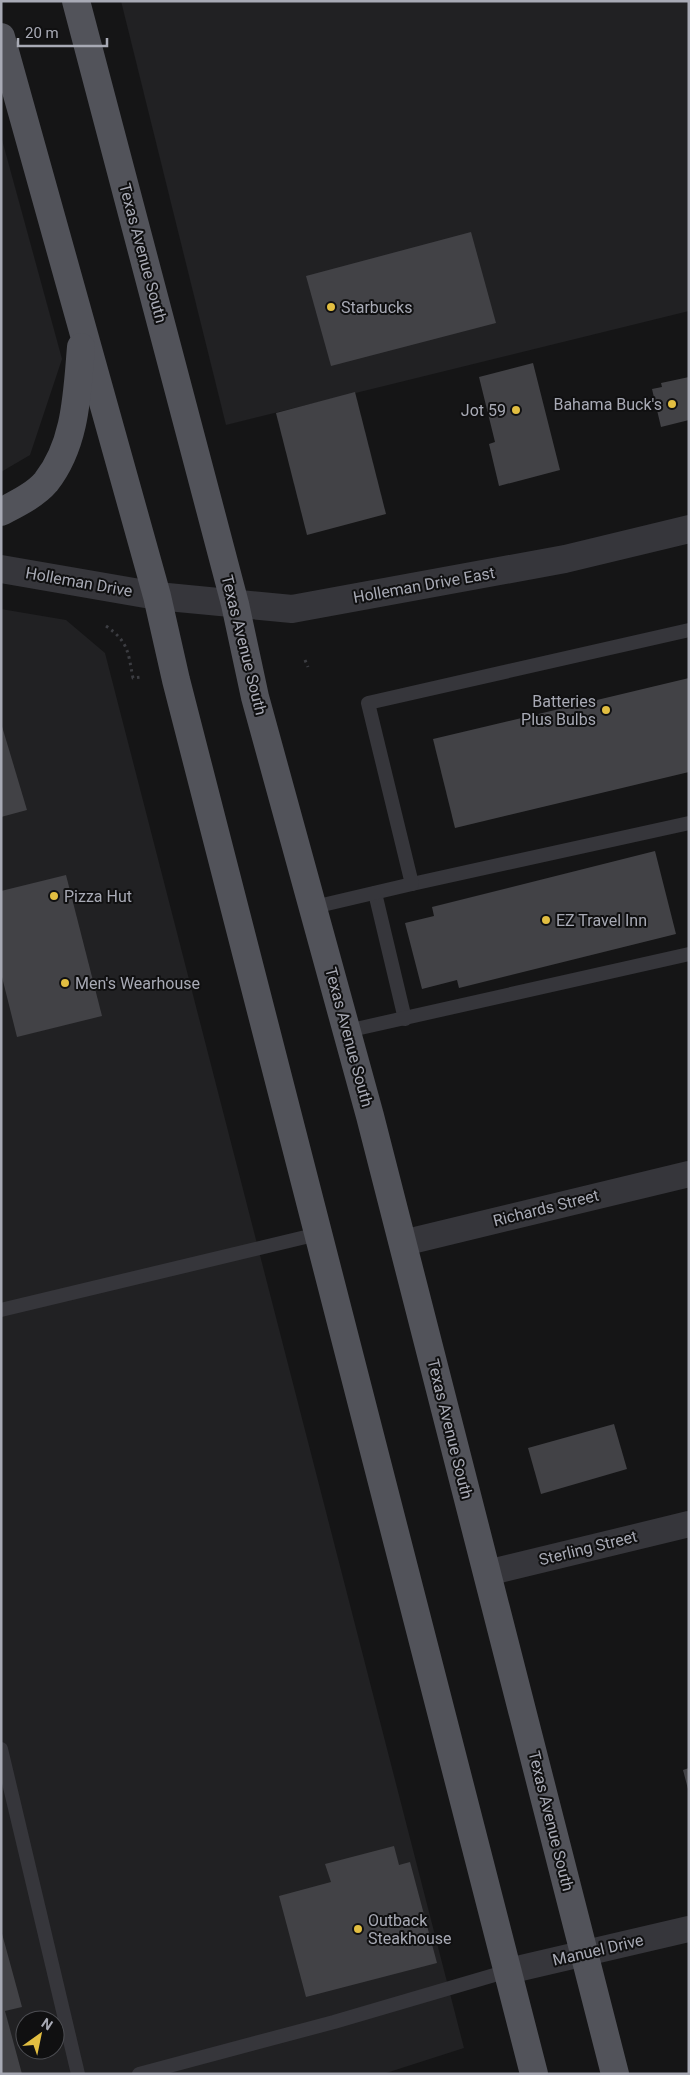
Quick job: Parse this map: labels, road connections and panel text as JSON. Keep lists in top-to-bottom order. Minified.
{"streets":{"main road":["Texas Avenue South"],"street":["Holleman Drive","Holleman Drive East","Richards Street","Sterling Street","Manuel Drive"]},"crossings":[["Texas Avenue South","Holleman Drive East"],["Texas Avenue South","Richards Street"],["Texas Avenue South","Sterling Street"],["Texas Avenue South","Manuel Drive"],["Holleman Drive","Holleman Drive East"]],"places":["Starbucks","Bahama Buck's","Jot 59","Batteries Plus Bulbs","Pizza Hut","EZ Travel Inn","Men's Wearhouse","Outback Steakhouse"],"scale_bar":"20 m","north":"top right"}
